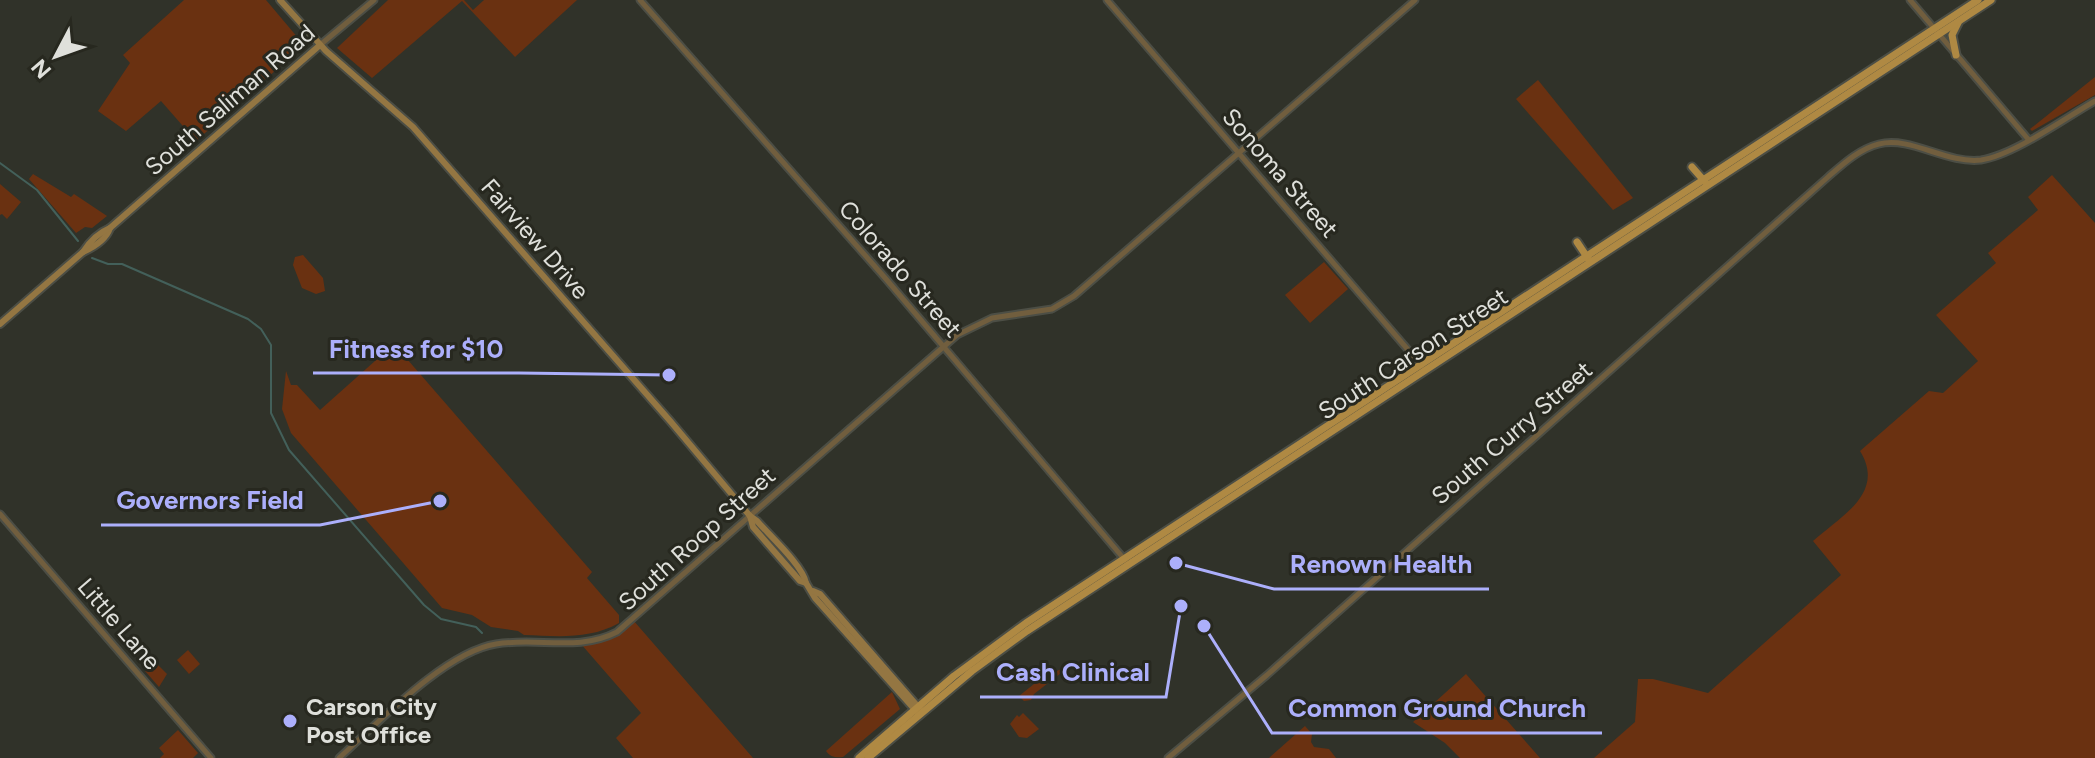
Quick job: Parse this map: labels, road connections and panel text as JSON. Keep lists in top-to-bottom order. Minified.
{"streets":{"main road":["South Saliman Road","Fairview Drive","South Carson Street"],"street":["Sonoma Street","Colorado Street","South Curry Street","South Roop Street","Little Lane"]},"crossings":[["South Saliman Road","Fairview Drive"],["Sonoma Street","South Carson Street"],["Sonoma Street","South Roop Street"],["Fairview Drive","South Carson Street"],["Fairview Drive","South Roop Street"],["Colorado Street","South Carson Street"],["Colorado Street","South Roop Street"]],"places":["Fitness for $10","Governors Field","Renown Health","Cash Clinical","Common Ground Church","Carson City Post Office"],"north":"bottom left"}
